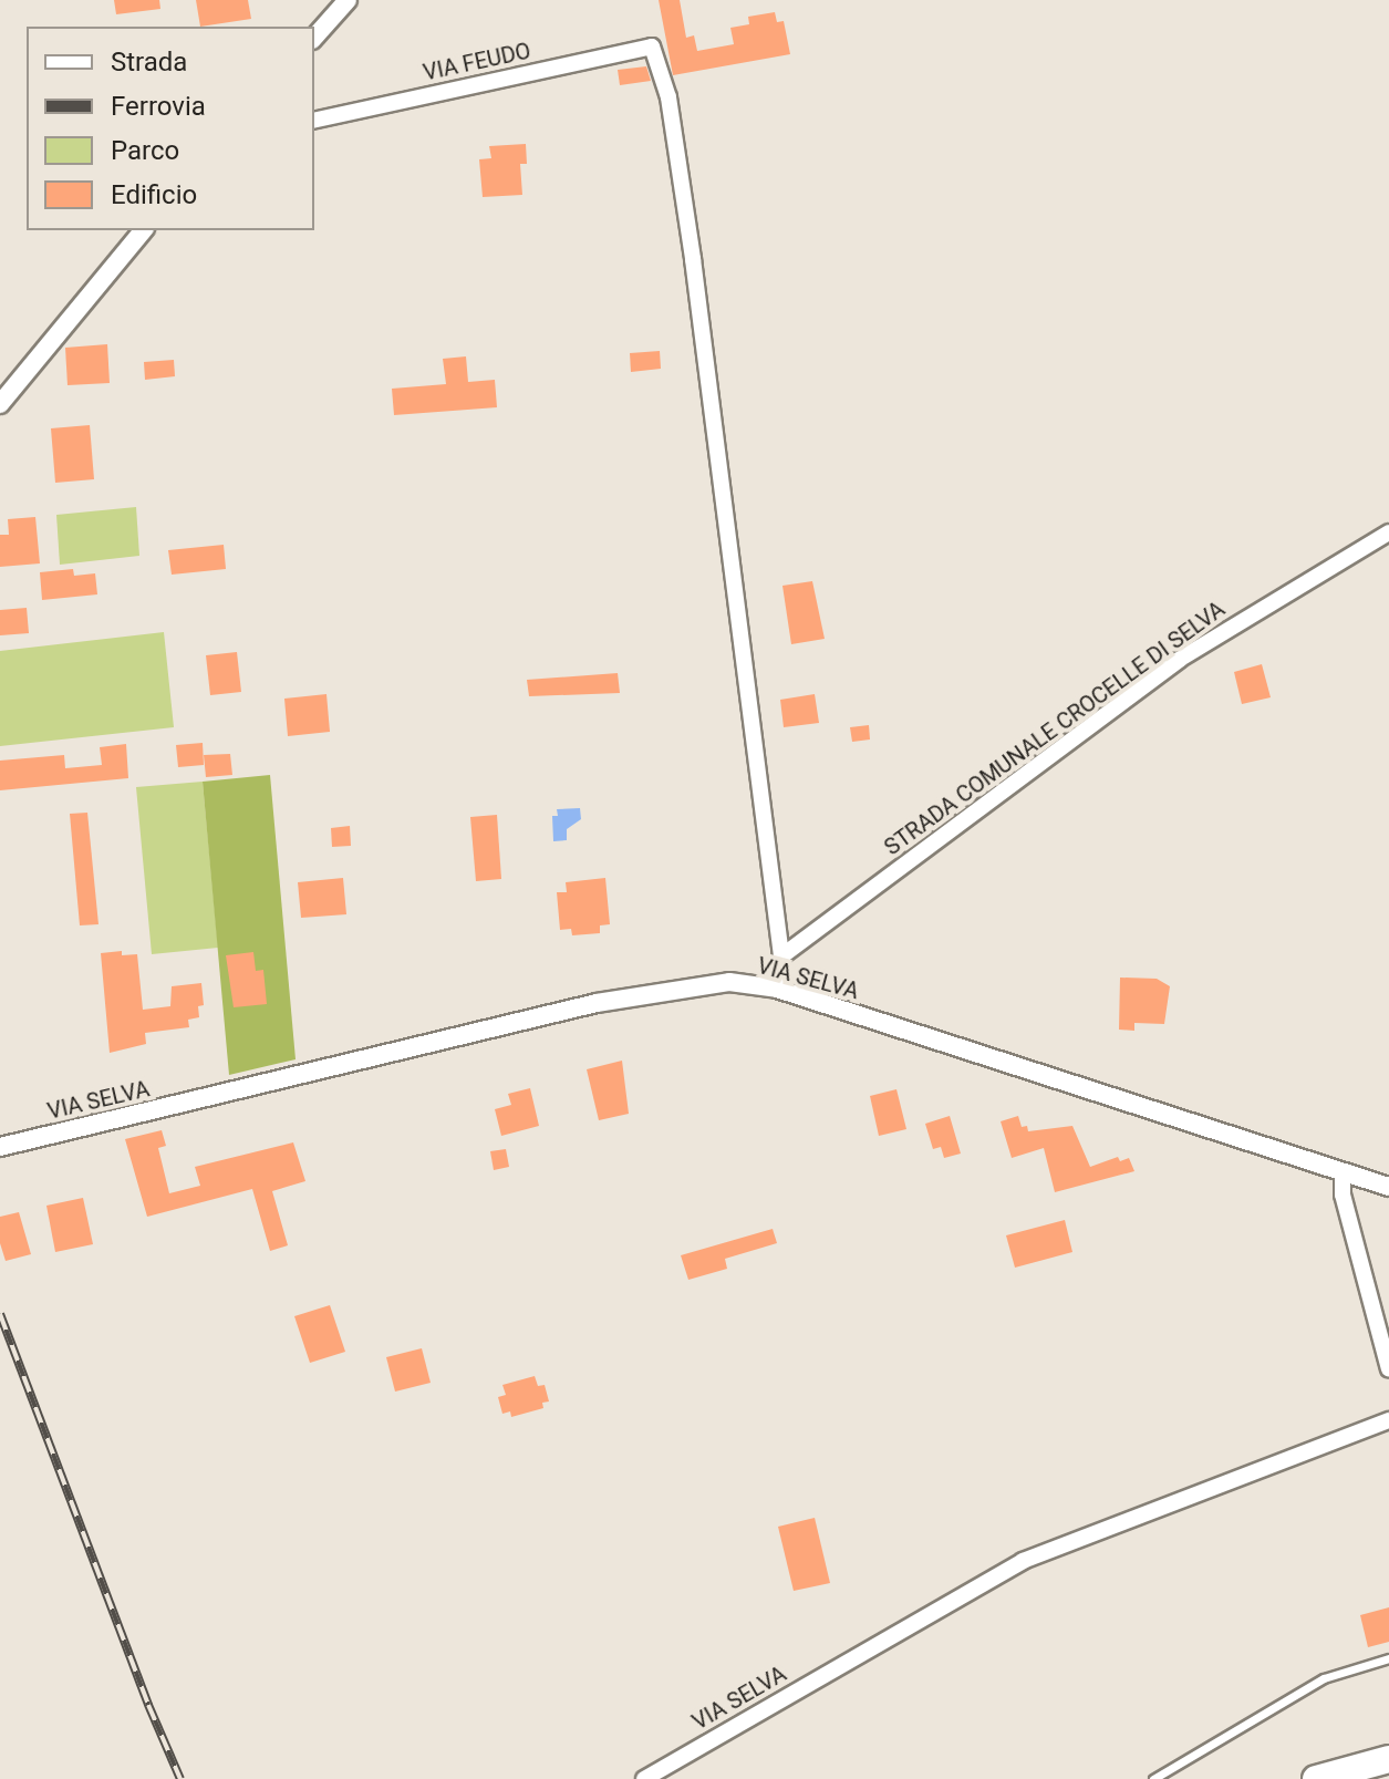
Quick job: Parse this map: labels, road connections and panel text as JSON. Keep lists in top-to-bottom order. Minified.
{"streets":{"street":["VIA FEUDO","STRADA COMUNALE CROCELLE DI SELVA","VIA SELVA"]},"crossings":[["VIA FEUDO","STRADA COMUNALE CROCELLE DI SELVA"]],"legend":["Strada","Ferrovia","Parco","Edificio"]}
